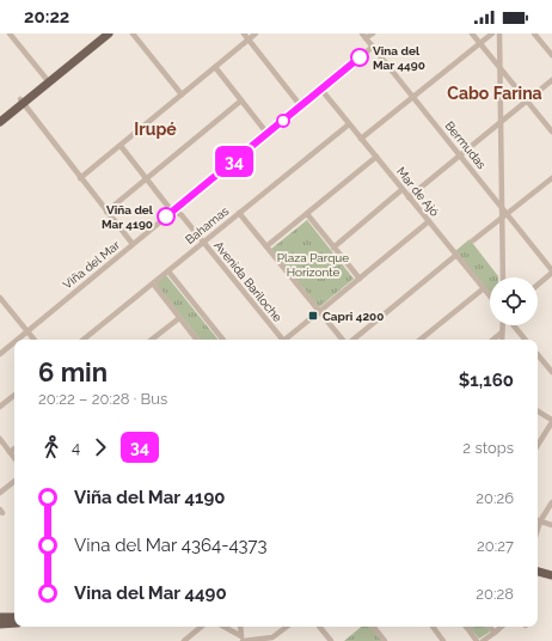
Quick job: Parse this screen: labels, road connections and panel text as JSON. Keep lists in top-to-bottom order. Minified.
{"streets":{"street":["Bermudas","Mar de Ajó","Bahamas","Viña del Mar","Avenida Bariloche"]},"crossings":[["Bermudas","Viña del Mar"],["Mar de Ajó","Bahamas"],["Mar de Ajó","Viña del Mar"],["Bahamas","Avenida Bariloche"],["Viña del Mar","Avenida Bariloche"]],"districts":["Cabo Farina","Irupé"],"parks":["Plaza Parque Horizonte"],"places":{"other":["Vina del Mar 4490","Viña del Mar 4190"],"transit":["Capri 4200"]},"lines":["bus line 34"],"page":{"status":"20:22","on_map":"34","heading":["6 min","20:22 – 20:28 · Bus","$1,160"],"legs":["4","34","2 stops"],"list":[{"name":"Viña del Mar 4190","value":"20:26"},{"name":"Vina del Mar 4364-4373","value":"20:27"},{"name":"Vina del Mar 4490","value":"20:28"}]}}
